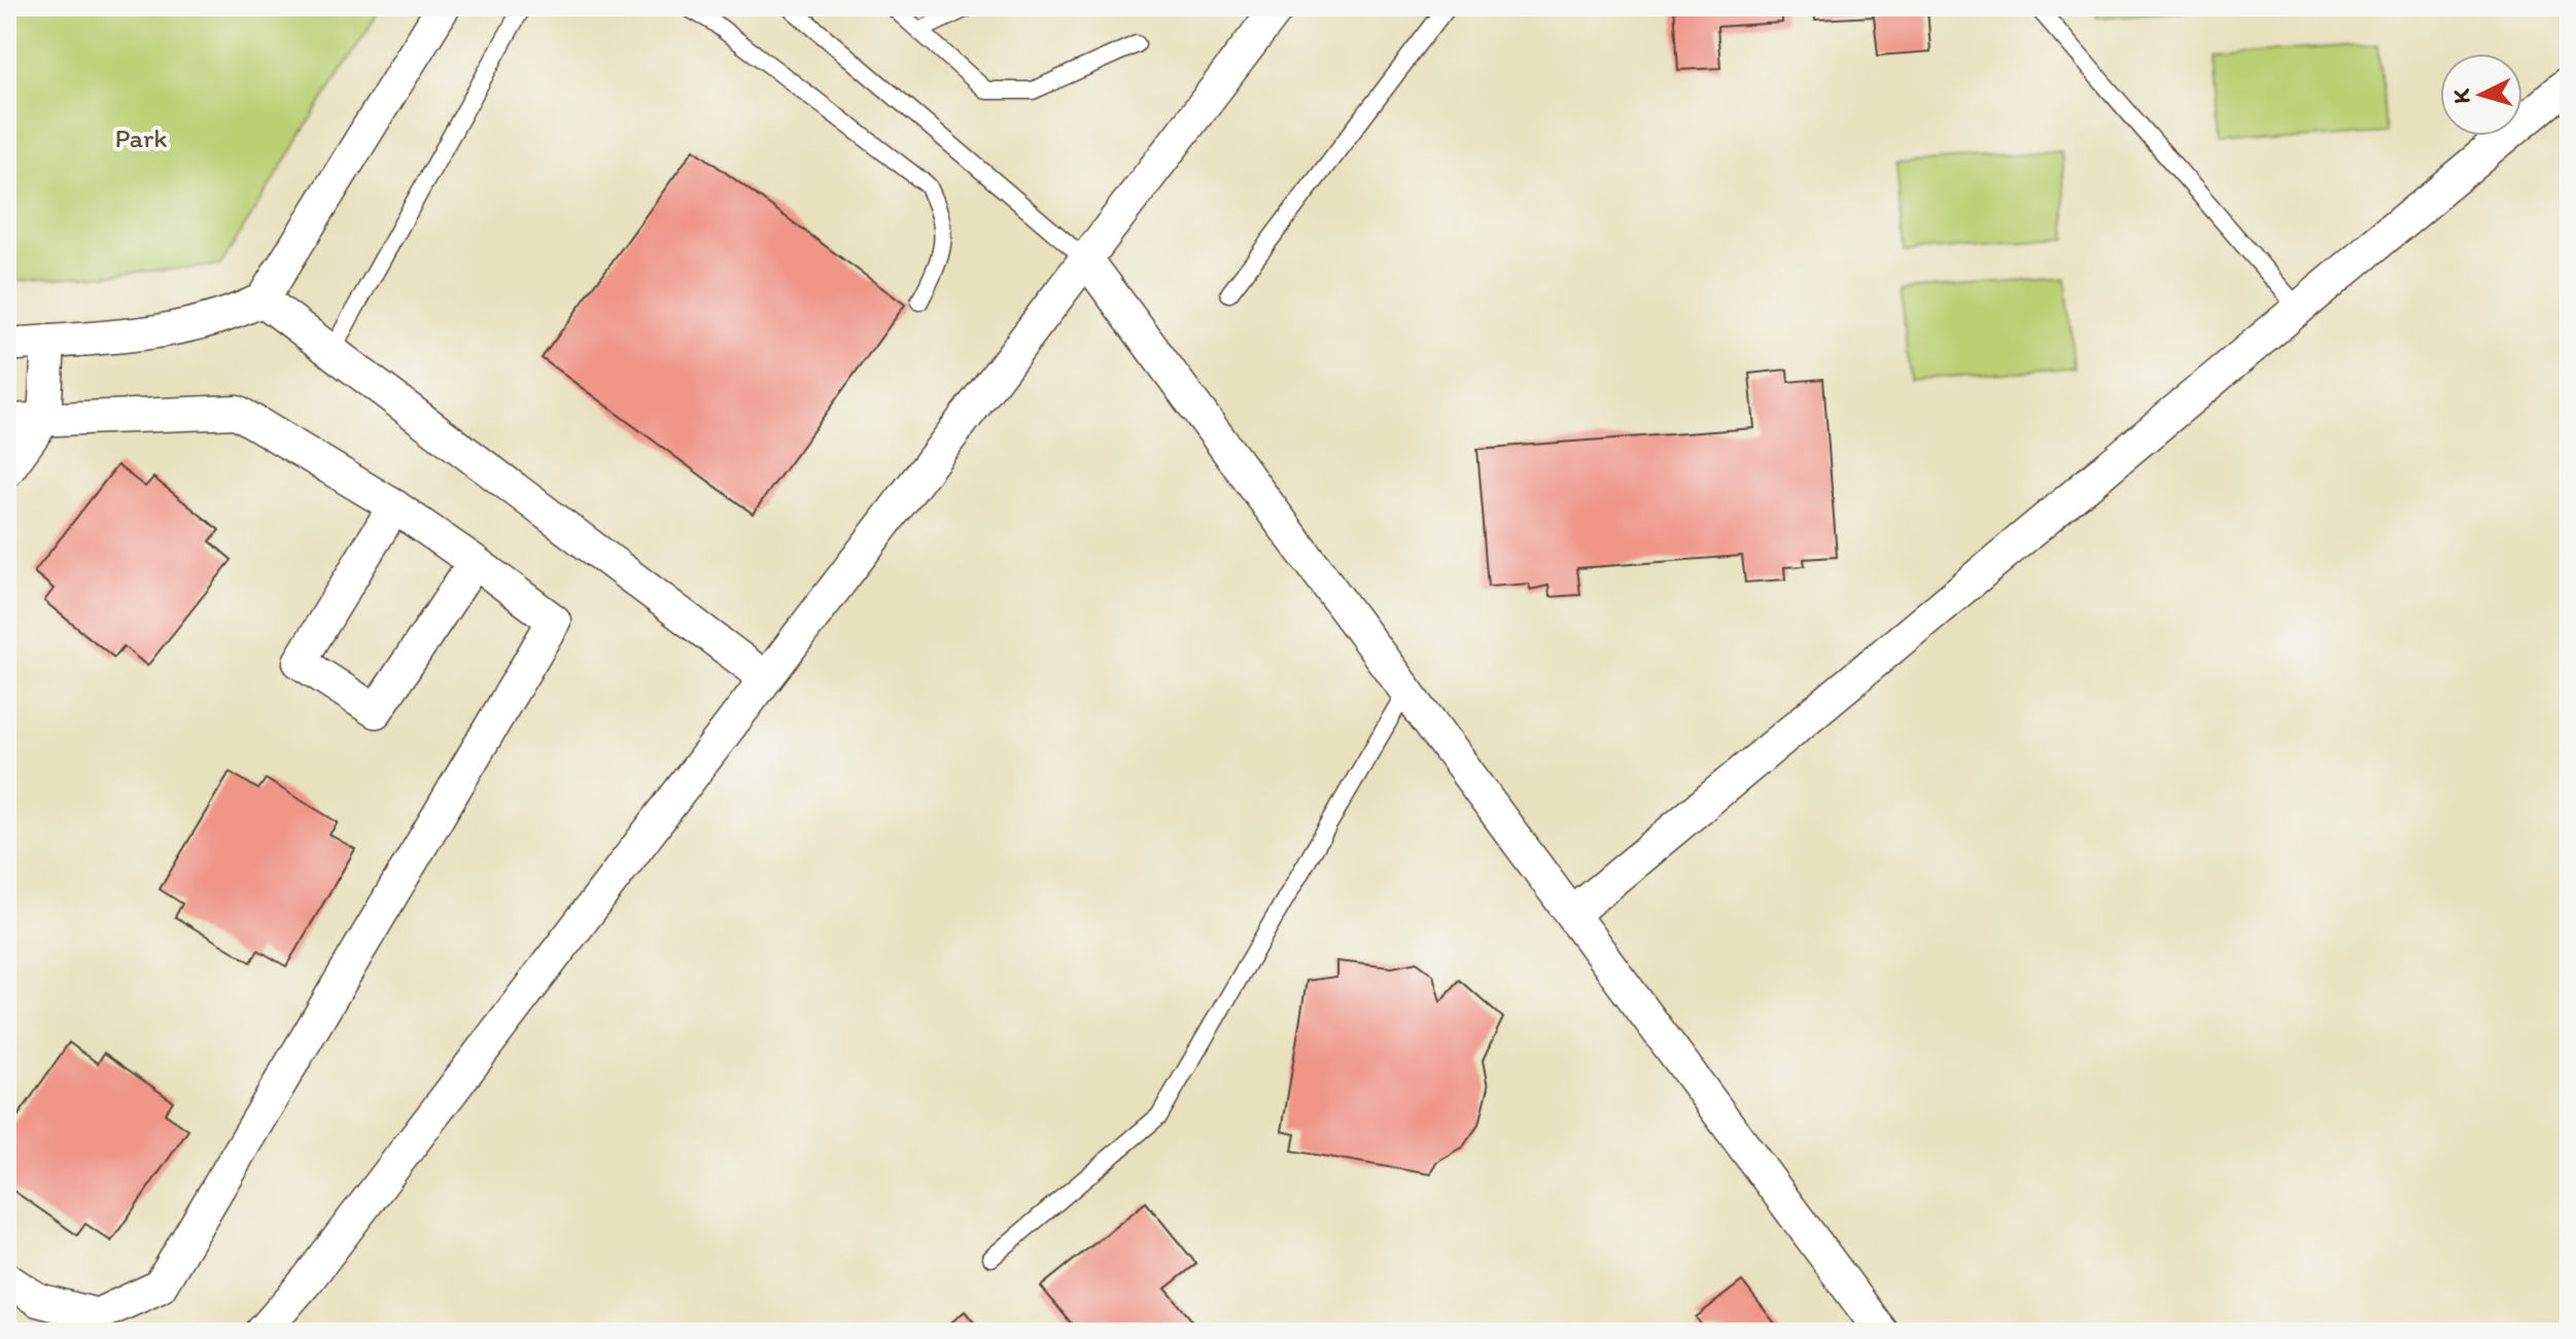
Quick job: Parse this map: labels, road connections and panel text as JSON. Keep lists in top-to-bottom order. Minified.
{"parks":["Park"],"north":"left"}
